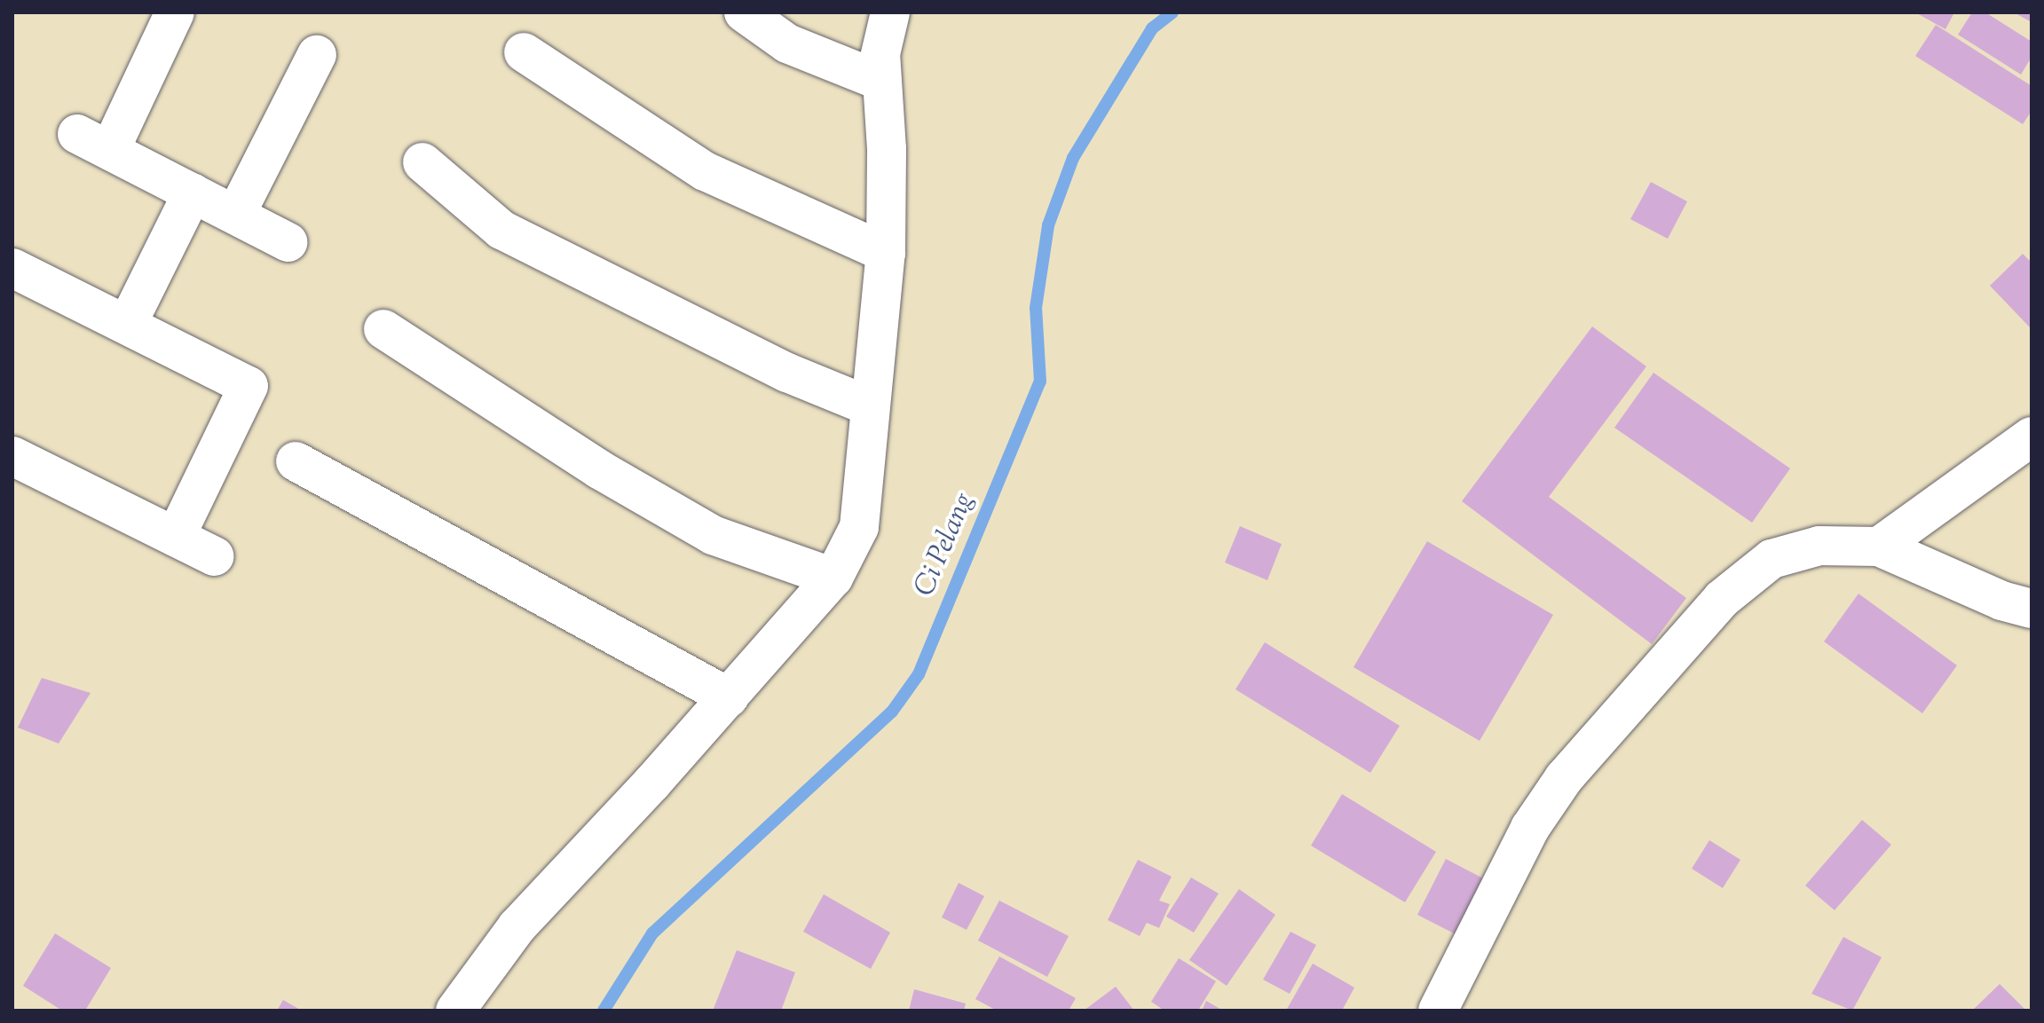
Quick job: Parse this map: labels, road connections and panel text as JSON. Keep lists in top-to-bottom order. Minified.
{"water":["Ci Pelang"]}
